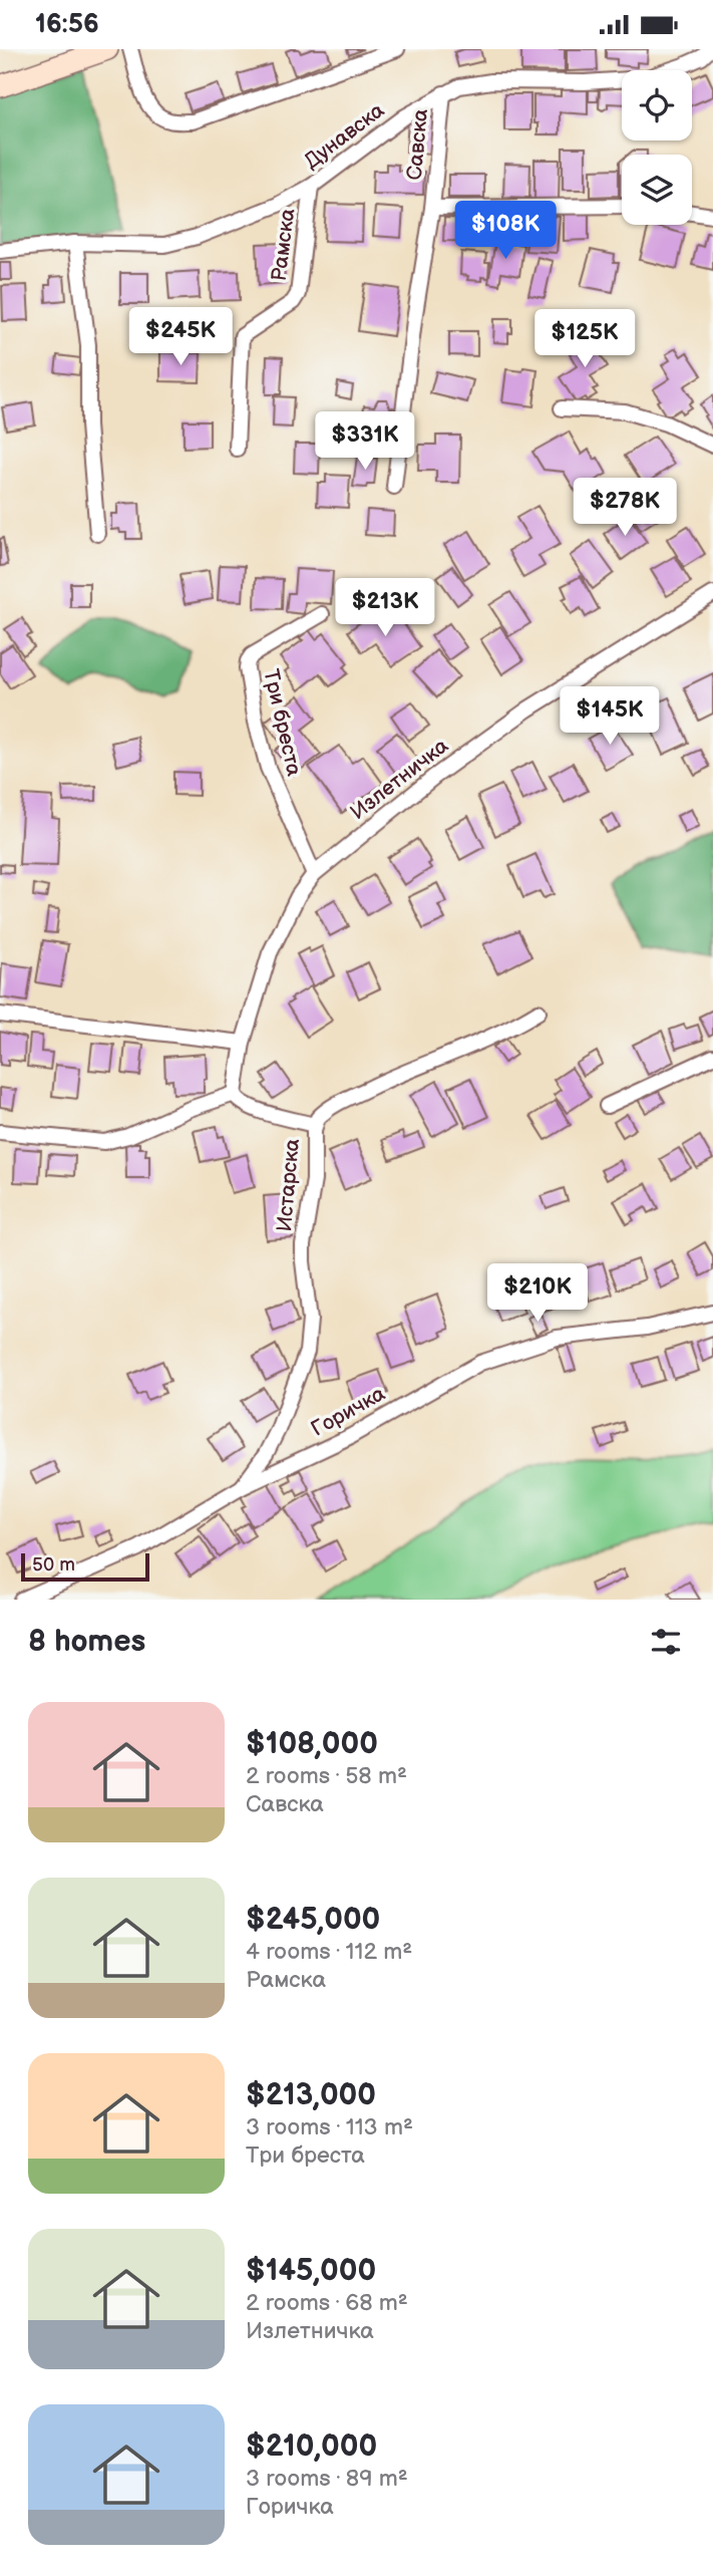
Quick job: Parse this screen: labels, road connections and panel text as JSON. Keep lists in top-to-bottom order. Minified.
{"streets":{"street":["Дунавска","Савска","Рамска","Три бреста","Излетничка","Истарска","Горичка"]},"crossings":[["Дунавска","Савска"],["Дунавска","Рамска"],["Три бреста","Излетничка"],["Истарска","Горичка"]],"scale_bar":"50 m","page":{"status":"16:56","price":["$108K","$245K","$125K","$331K","$278K","$213K","$145K","$210K"],"scale":"50 m","heading":"8 homes","list":[{"name":"$108,000","note":"2 rooms · 58 m² · Савска"},{"name":"$245,000","note":"4 rooms · 112 m² · Рамска"},{"name":"$213,000","note":"3 rooms · 113 m² · Три бреста"},{"name":"$145,000","note":"2 rooms · 68 m² · Излетничка"},{"name":"$210,000","note":"3 rooms · 89 m² · Горичка"}]}}
